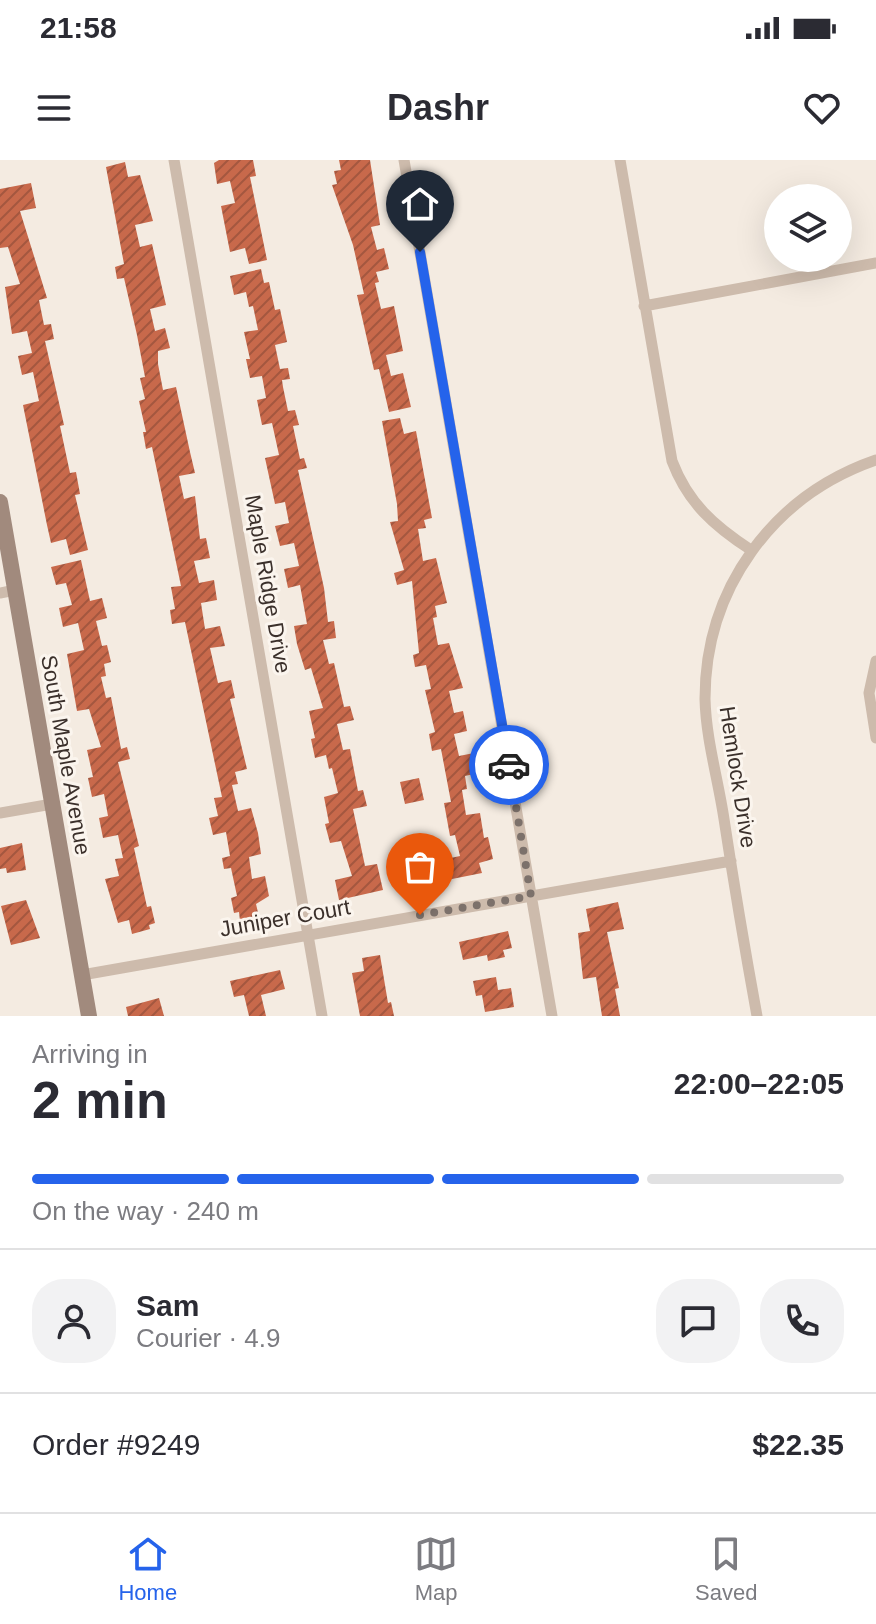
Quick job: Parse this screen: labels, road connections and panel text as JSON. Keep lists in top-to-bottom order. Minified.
{"streets":{"main road":["South Maple Avenue"],"street":["Maple Ridge Drive","Hemlock Drive","Juniper Court"]},"crossings":[["Maple Ridge Drive","Juniper Court"],["South Maple Avenue","Juniper Court"],["Hemlock Drive","Juniper Court"]],"page":{"status":"21:58","header":"Dashr","heading":["2 min","Arriving in","22:00–22:05"],"panel":["Sam","Courier · 4.9","Order #9249","$22.35"],"bar":"On the way · 240 m","tabs":["Home","Map","Saved"]}}
